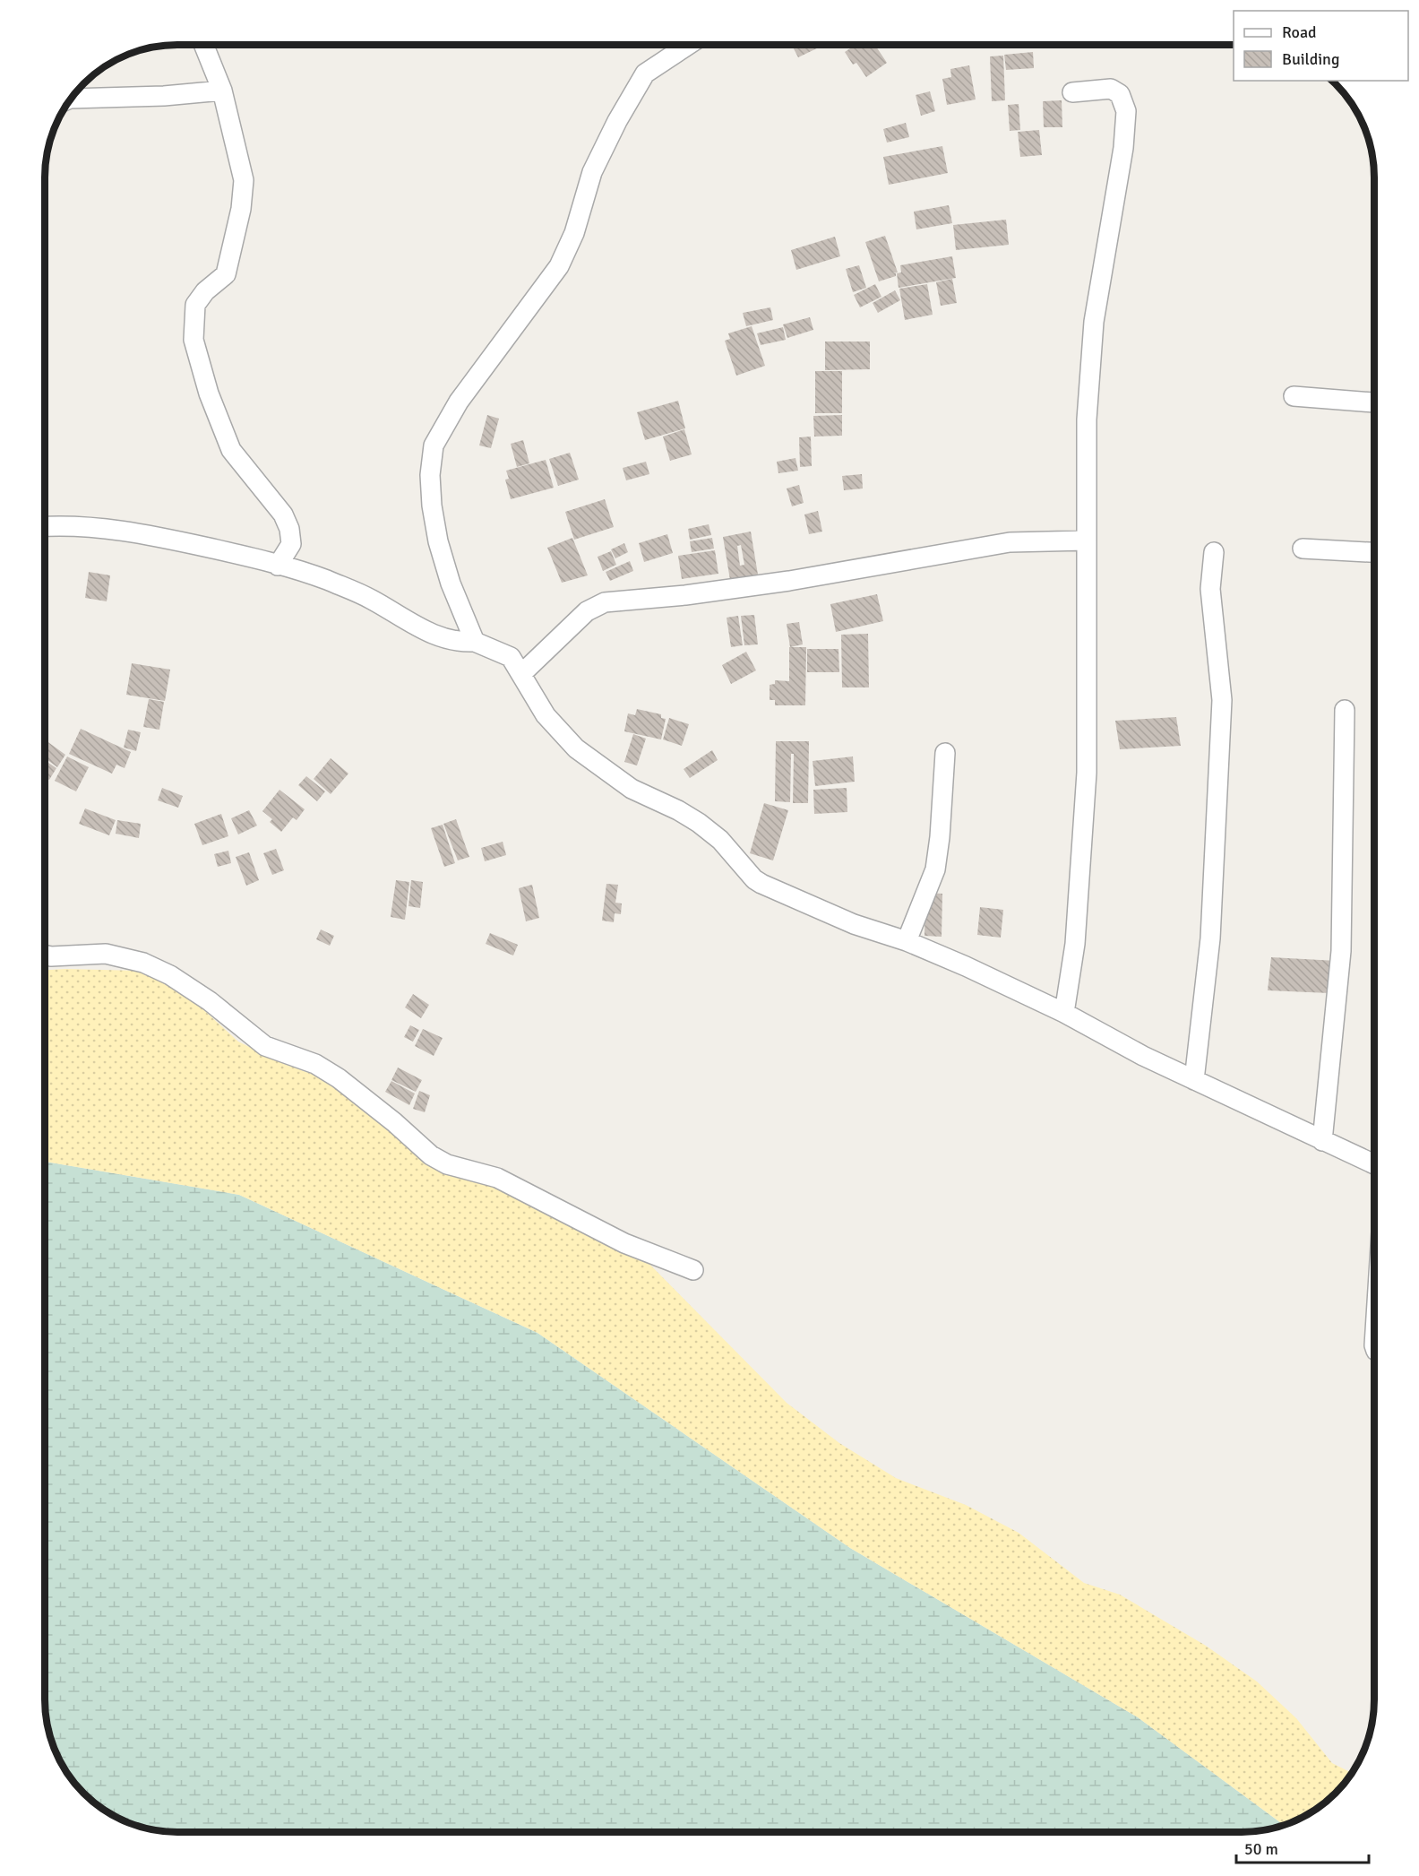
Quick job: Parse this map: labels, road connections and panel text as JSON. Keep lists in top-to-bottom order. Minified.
{"legend":["Road","Building"],"scale_bar":"50 m"}
